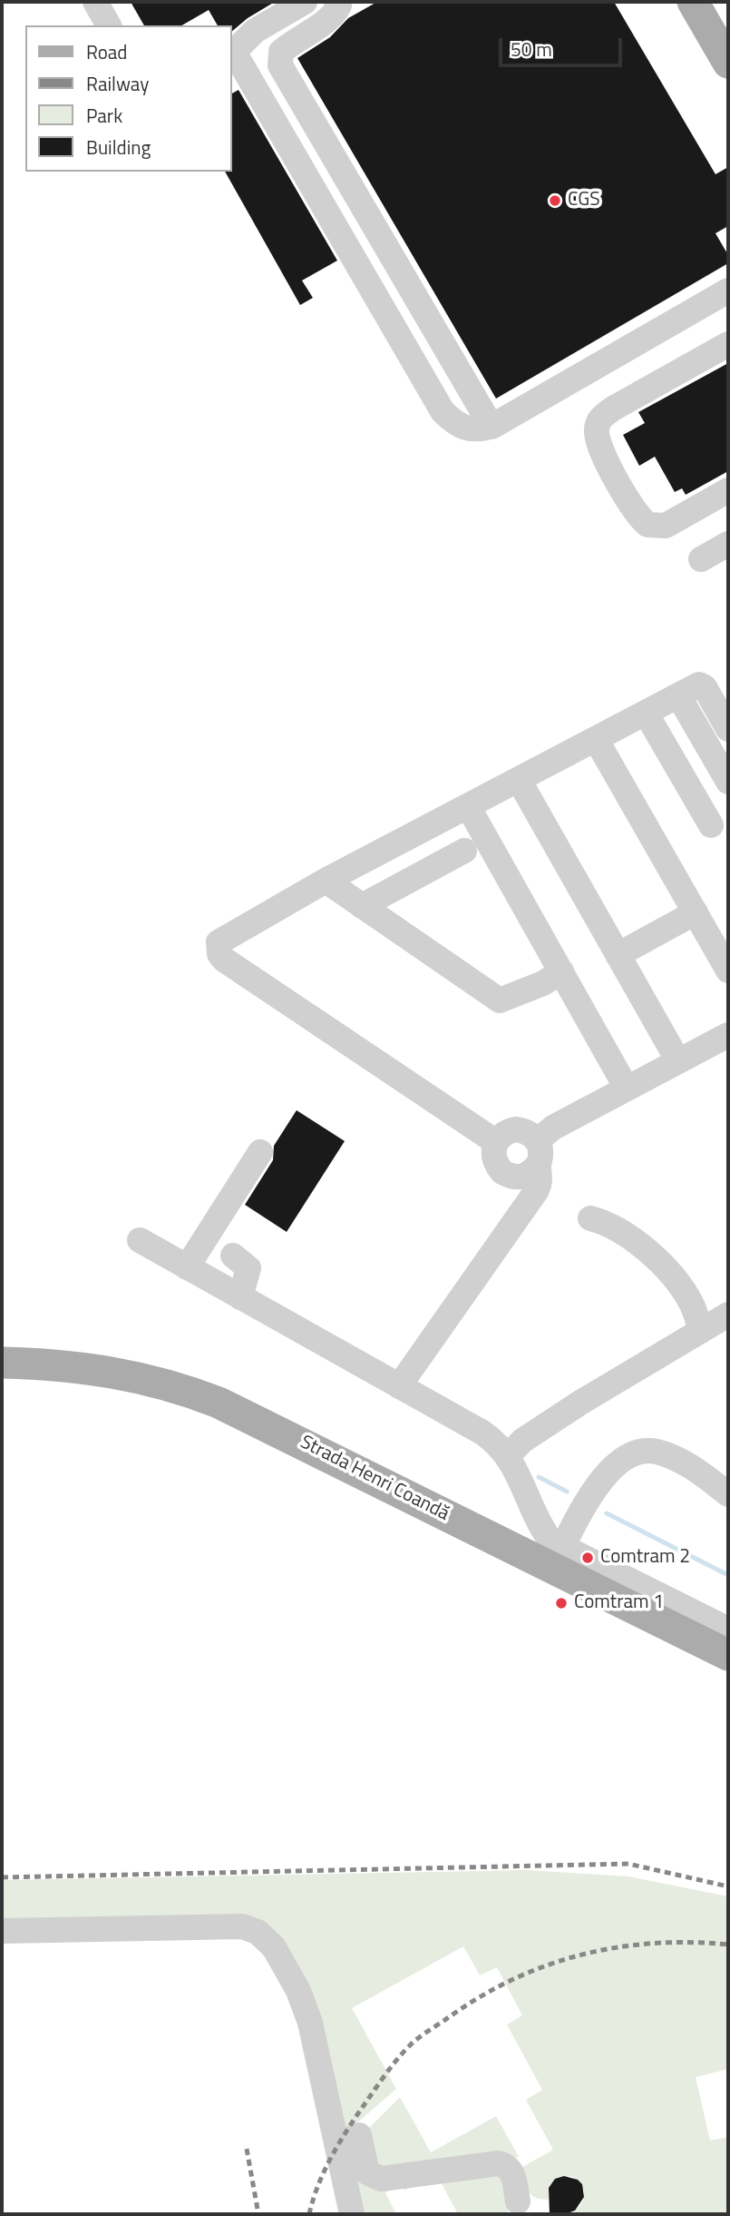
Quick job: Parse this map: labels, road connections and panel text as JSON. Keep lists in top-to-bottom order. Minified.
{"streets":{"main road":["Strada Henri Coandă"]},"places":["CGS","Comtram 2","Comtram 1"],"legend":["Road","Railway","Park","Building"],"scale_bar":"50 m"}
